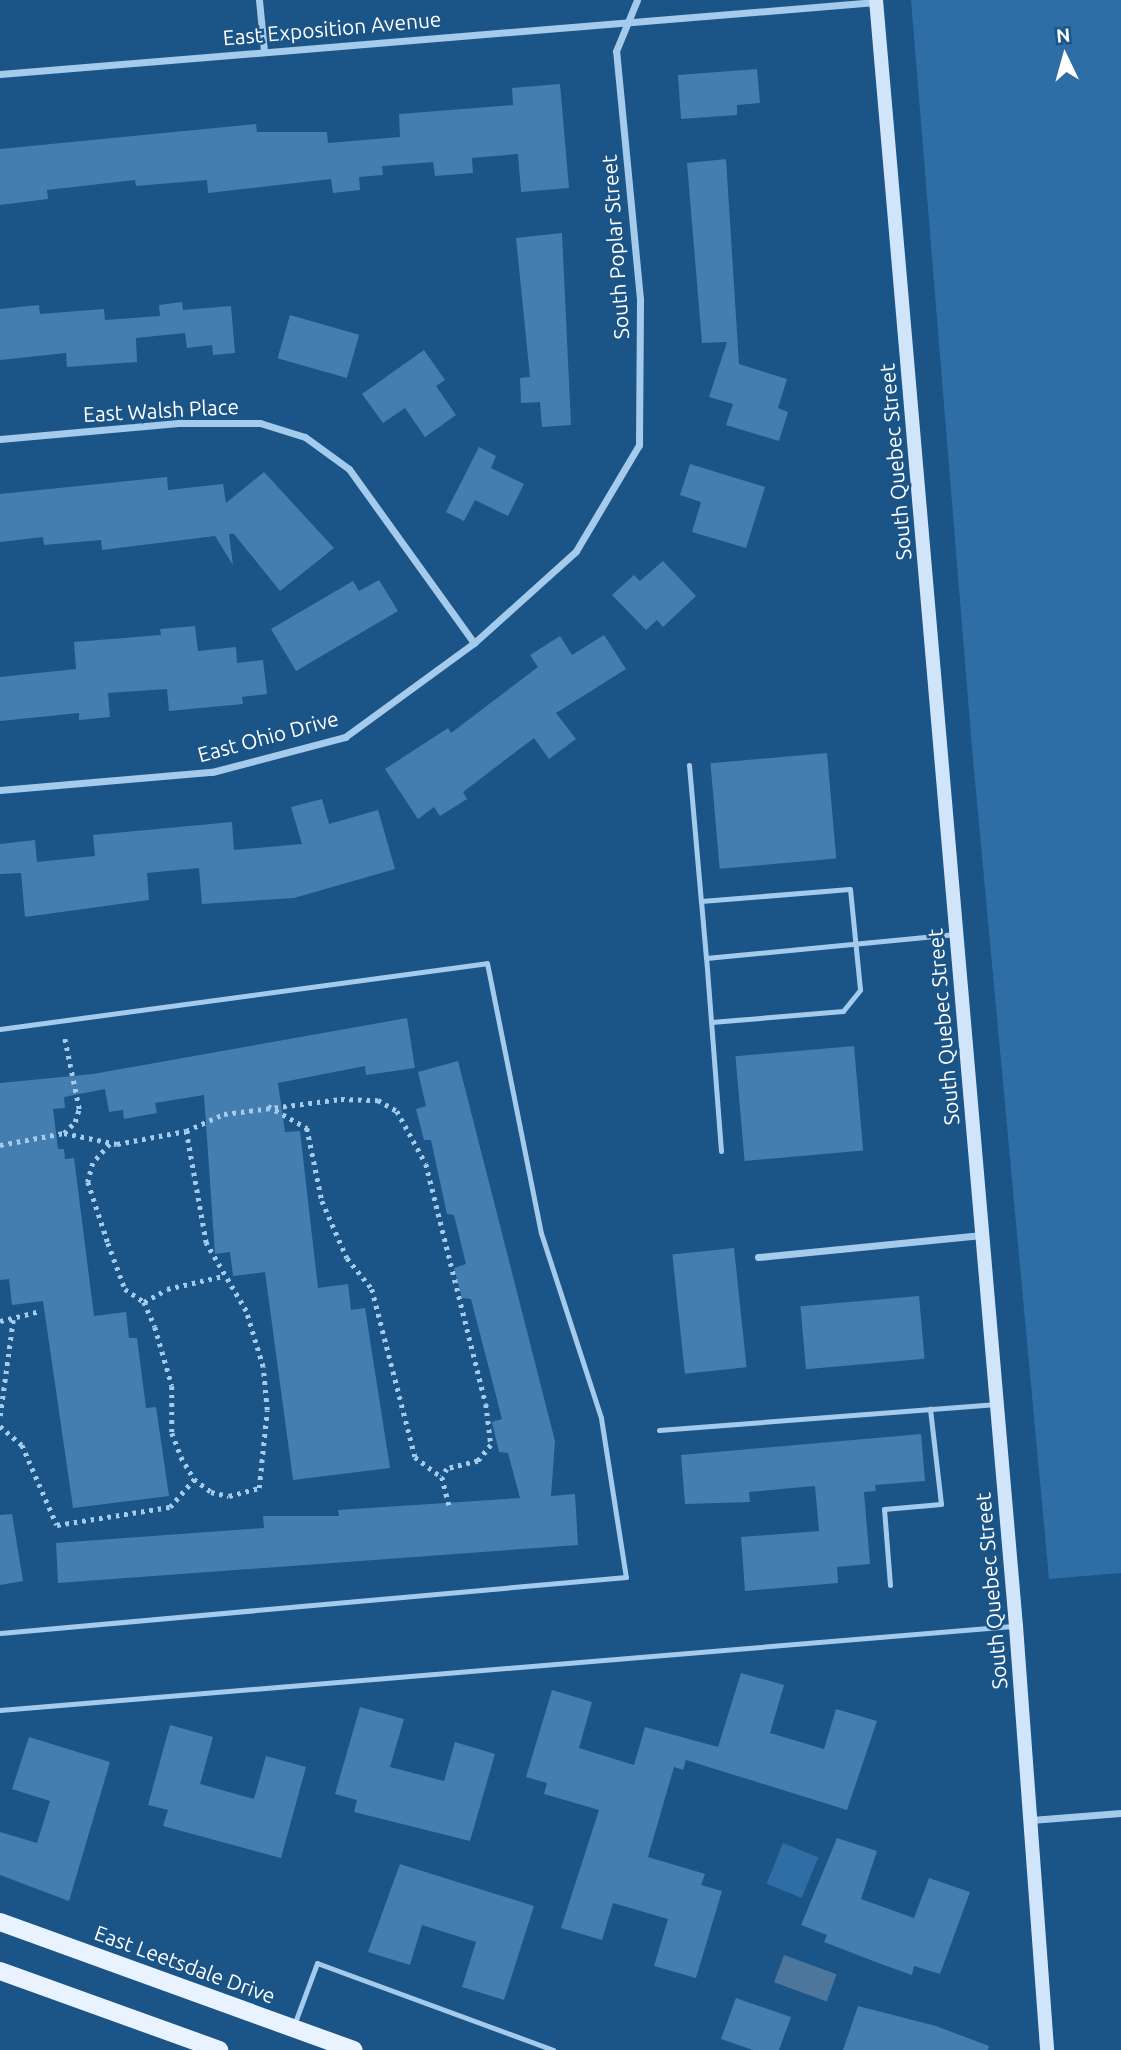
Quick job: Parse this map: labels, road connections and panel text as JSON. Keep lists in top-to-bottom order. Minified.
{"streets":{"main road":["South Quebec Street","East Leetsdale Drive"],"street":["East Exposition Avenue","South Poplar Street","East Walsh Place","East Ohio Drive"]},"crossings":[["East Exposition Avenue","South Poplar Street"],["East Exposition Avenue","South Quebec Street"],["South Poplar Street","East Walsh Place"],["South Poplar Street","East Ohio Drive"],["East Walsh Place","East Ohio Drive"]],"north":"top"}
